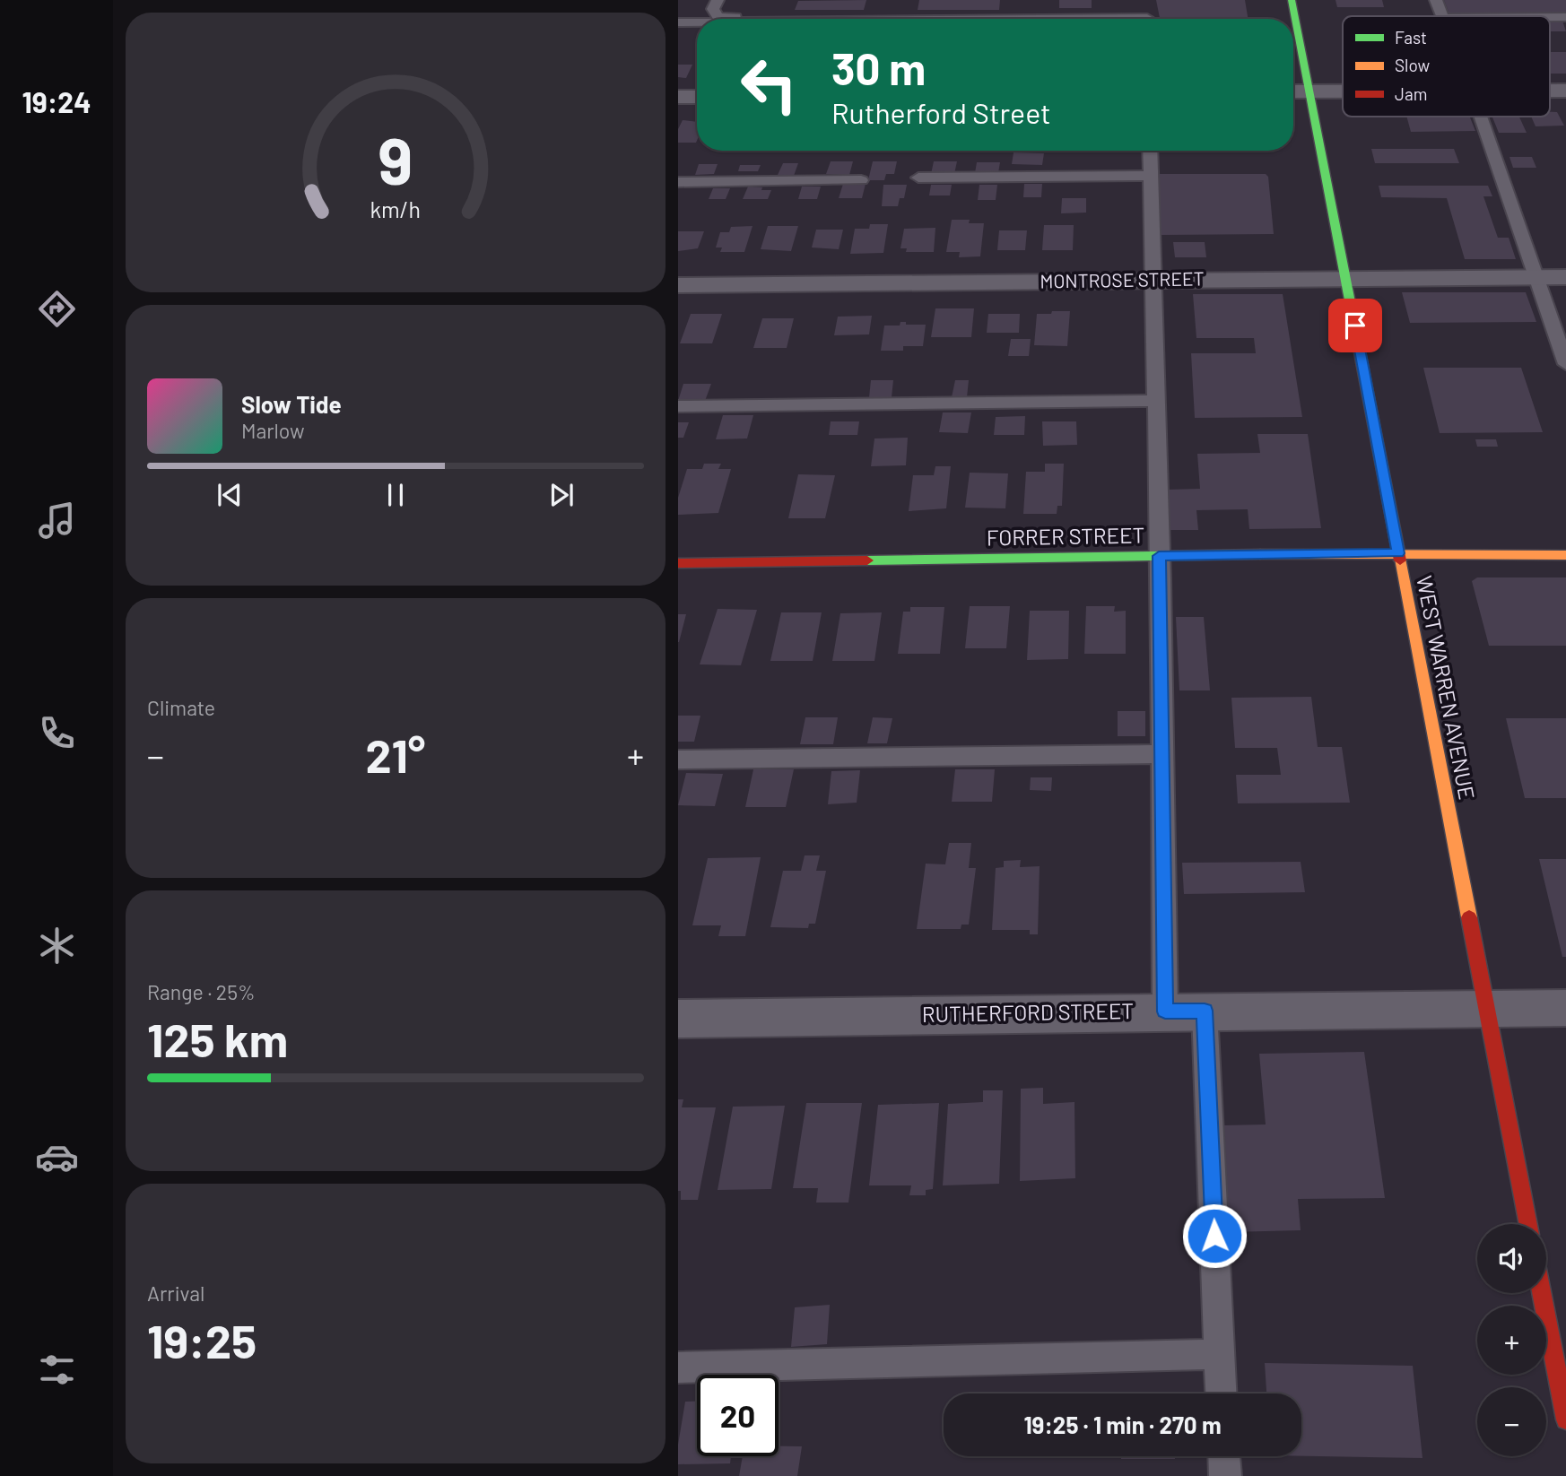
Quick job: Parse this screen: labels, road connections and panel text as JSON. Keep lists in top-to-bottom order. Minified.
{"streets":{"main road":["FORRER STREET","WEST WARREN AVENUE"],"street":["MONTROSE STREET","RUTHERFORD STREET"]},"crossings":[["MONTROSE STREET","WEST WARREN AVENUE"],["FORRER STREET","WEST WARREN AVENUE"],["WEST WARREN AVENUE","RUTHERFORD STREET"]],"legend":["Fast","Slow","Jam"],"page":{"tabs":"19:24","turn":["30 m","Rutherford Street"],"song":["Slow Tide","Marlow"],"tile":["Climate",["Range · 25%","125 km"],["Arrival","19:25"]],"heat":["−","21°","+"],"map_buttons":["+","−"],"limit":"20","trip":"19:25 · 1 min · 270 m","gauge":["9","km/h"]}}
